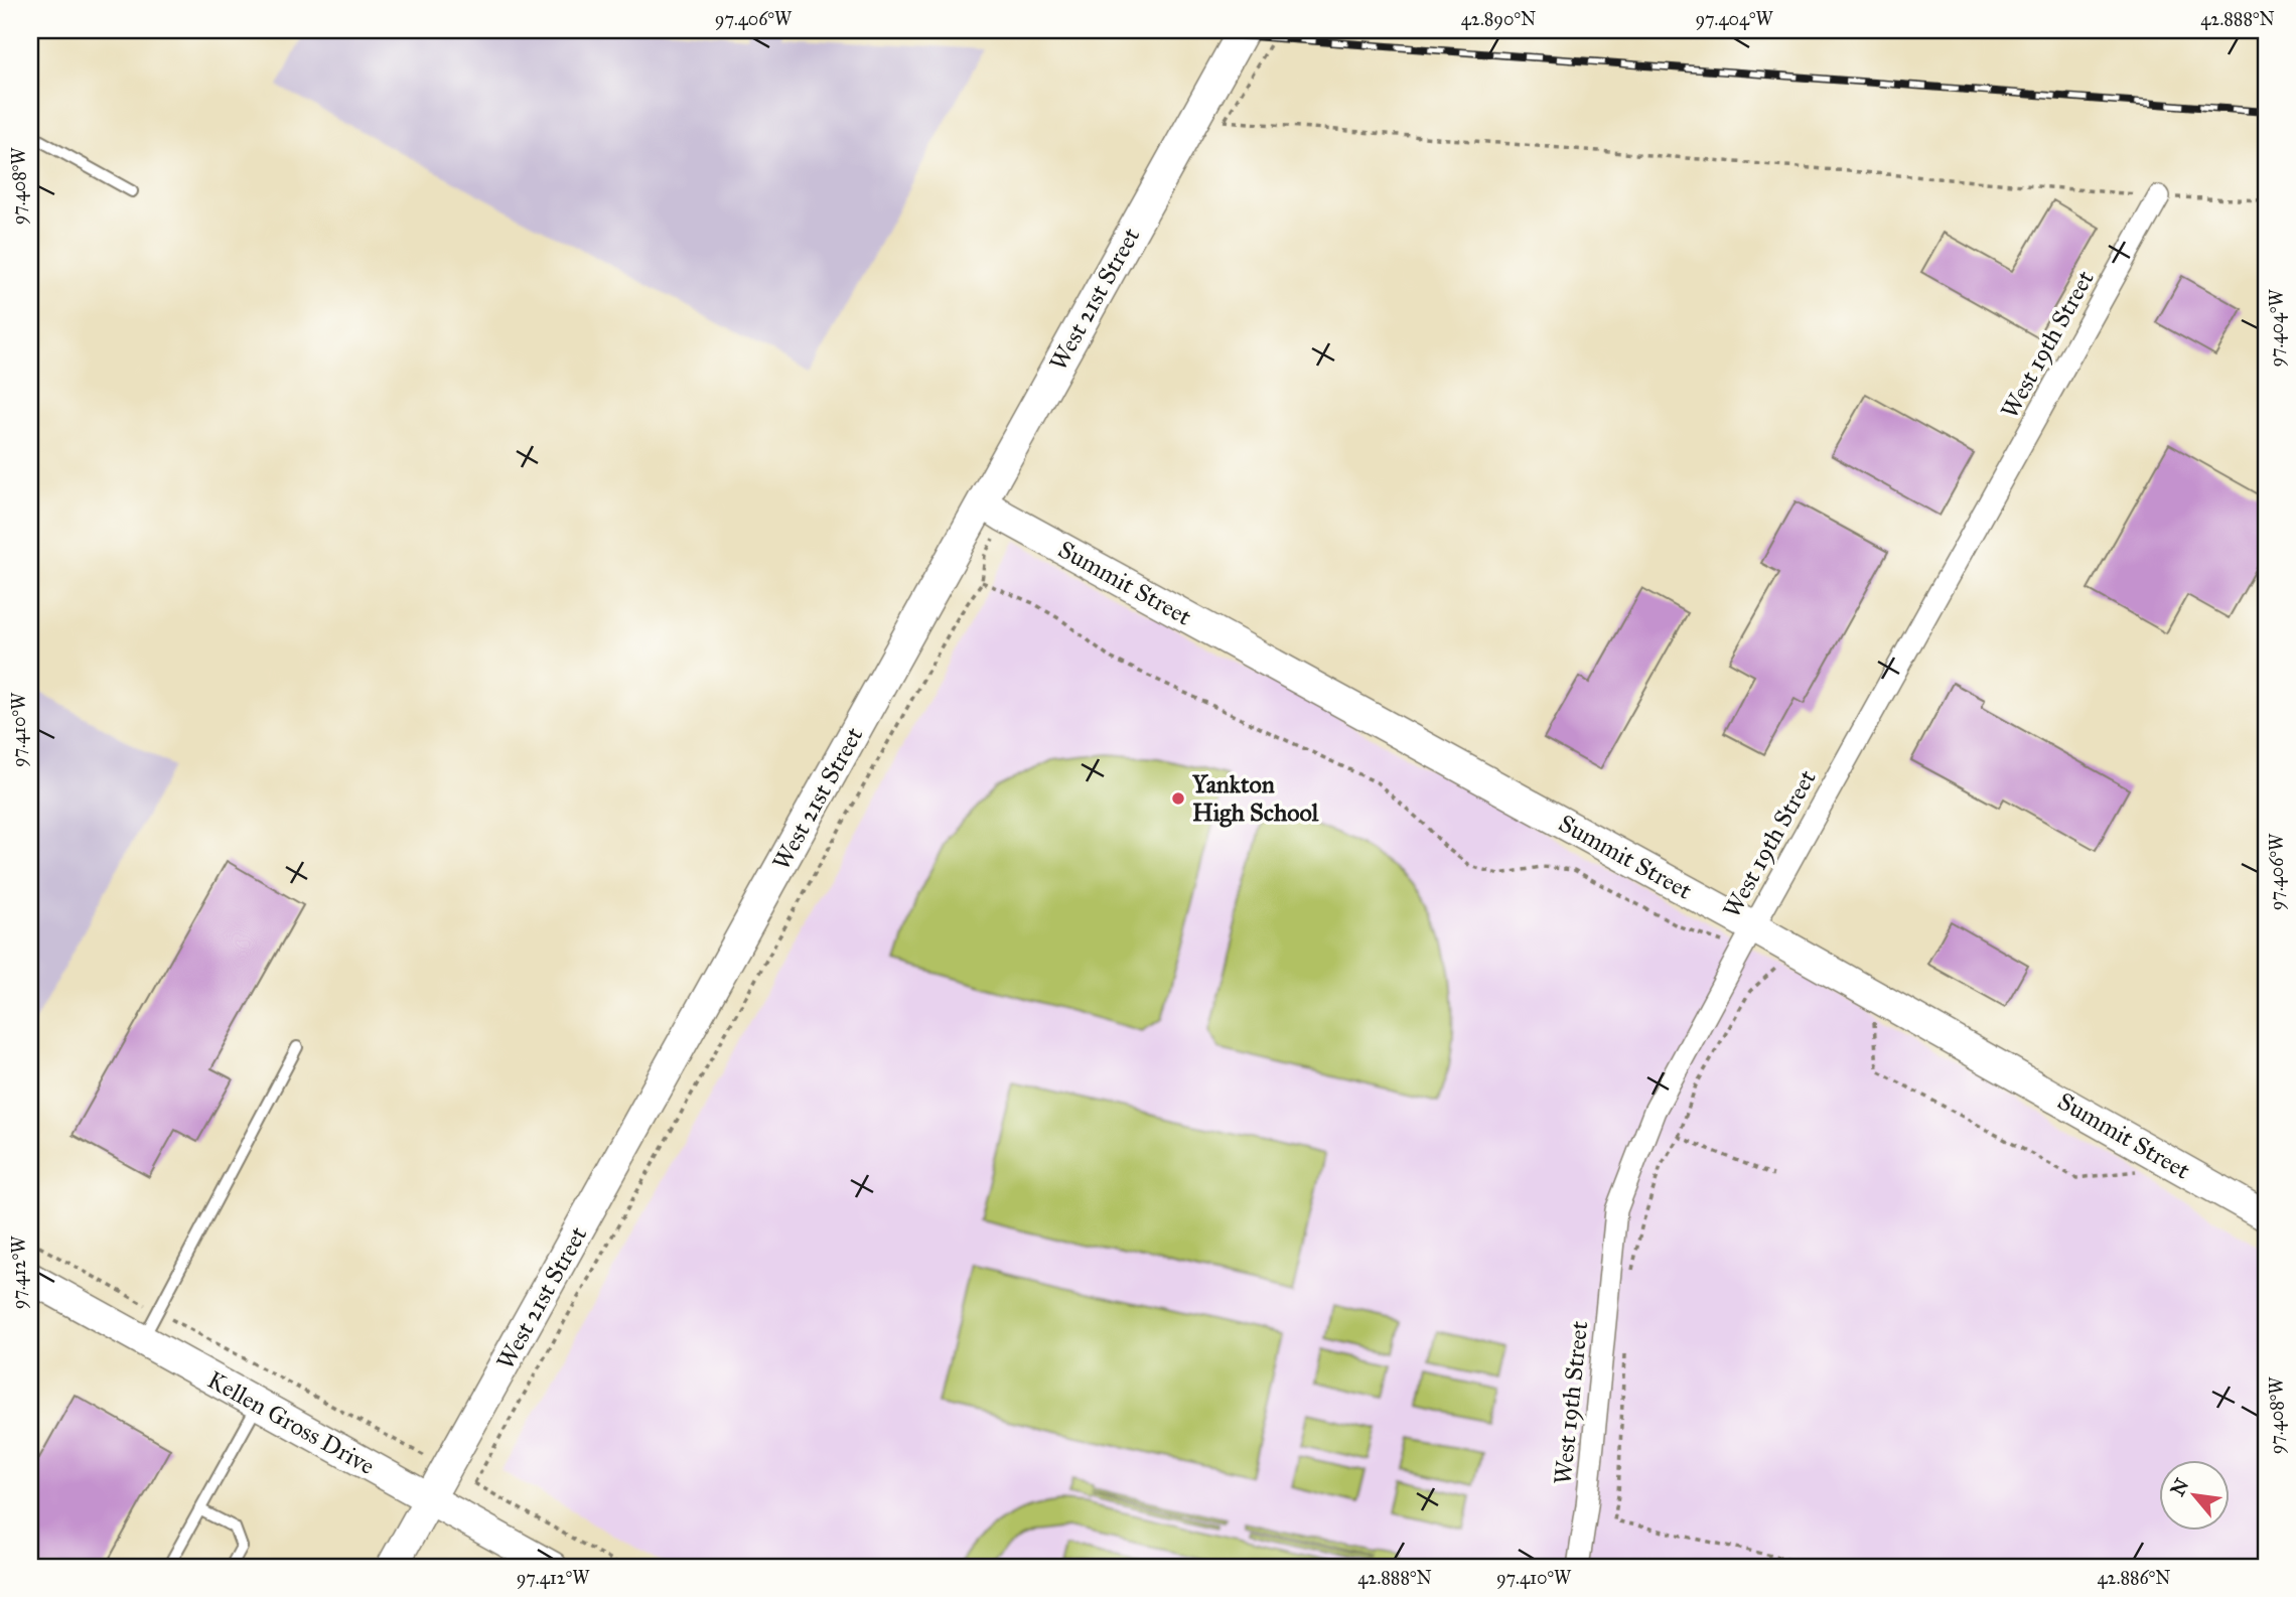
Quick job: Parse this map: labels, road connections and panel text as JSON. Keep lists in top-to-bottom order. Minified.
{"streets":{"street":["West 21st Street","West 19th Street","Summit Street","Kellen Gross Drive"]},"crossings":[["West 21st Street","Summit Street"],["West 21st Street","Kellen Gross Drive"],["West 19th Street","Summit Street"]],"places":["Yankton High School"],"north":"top left","coordinates":["97.406°W","42.890°N","97.404°W","42.888°N","97.408°W","97.410°W","97.412°W","42.886°N"]}
